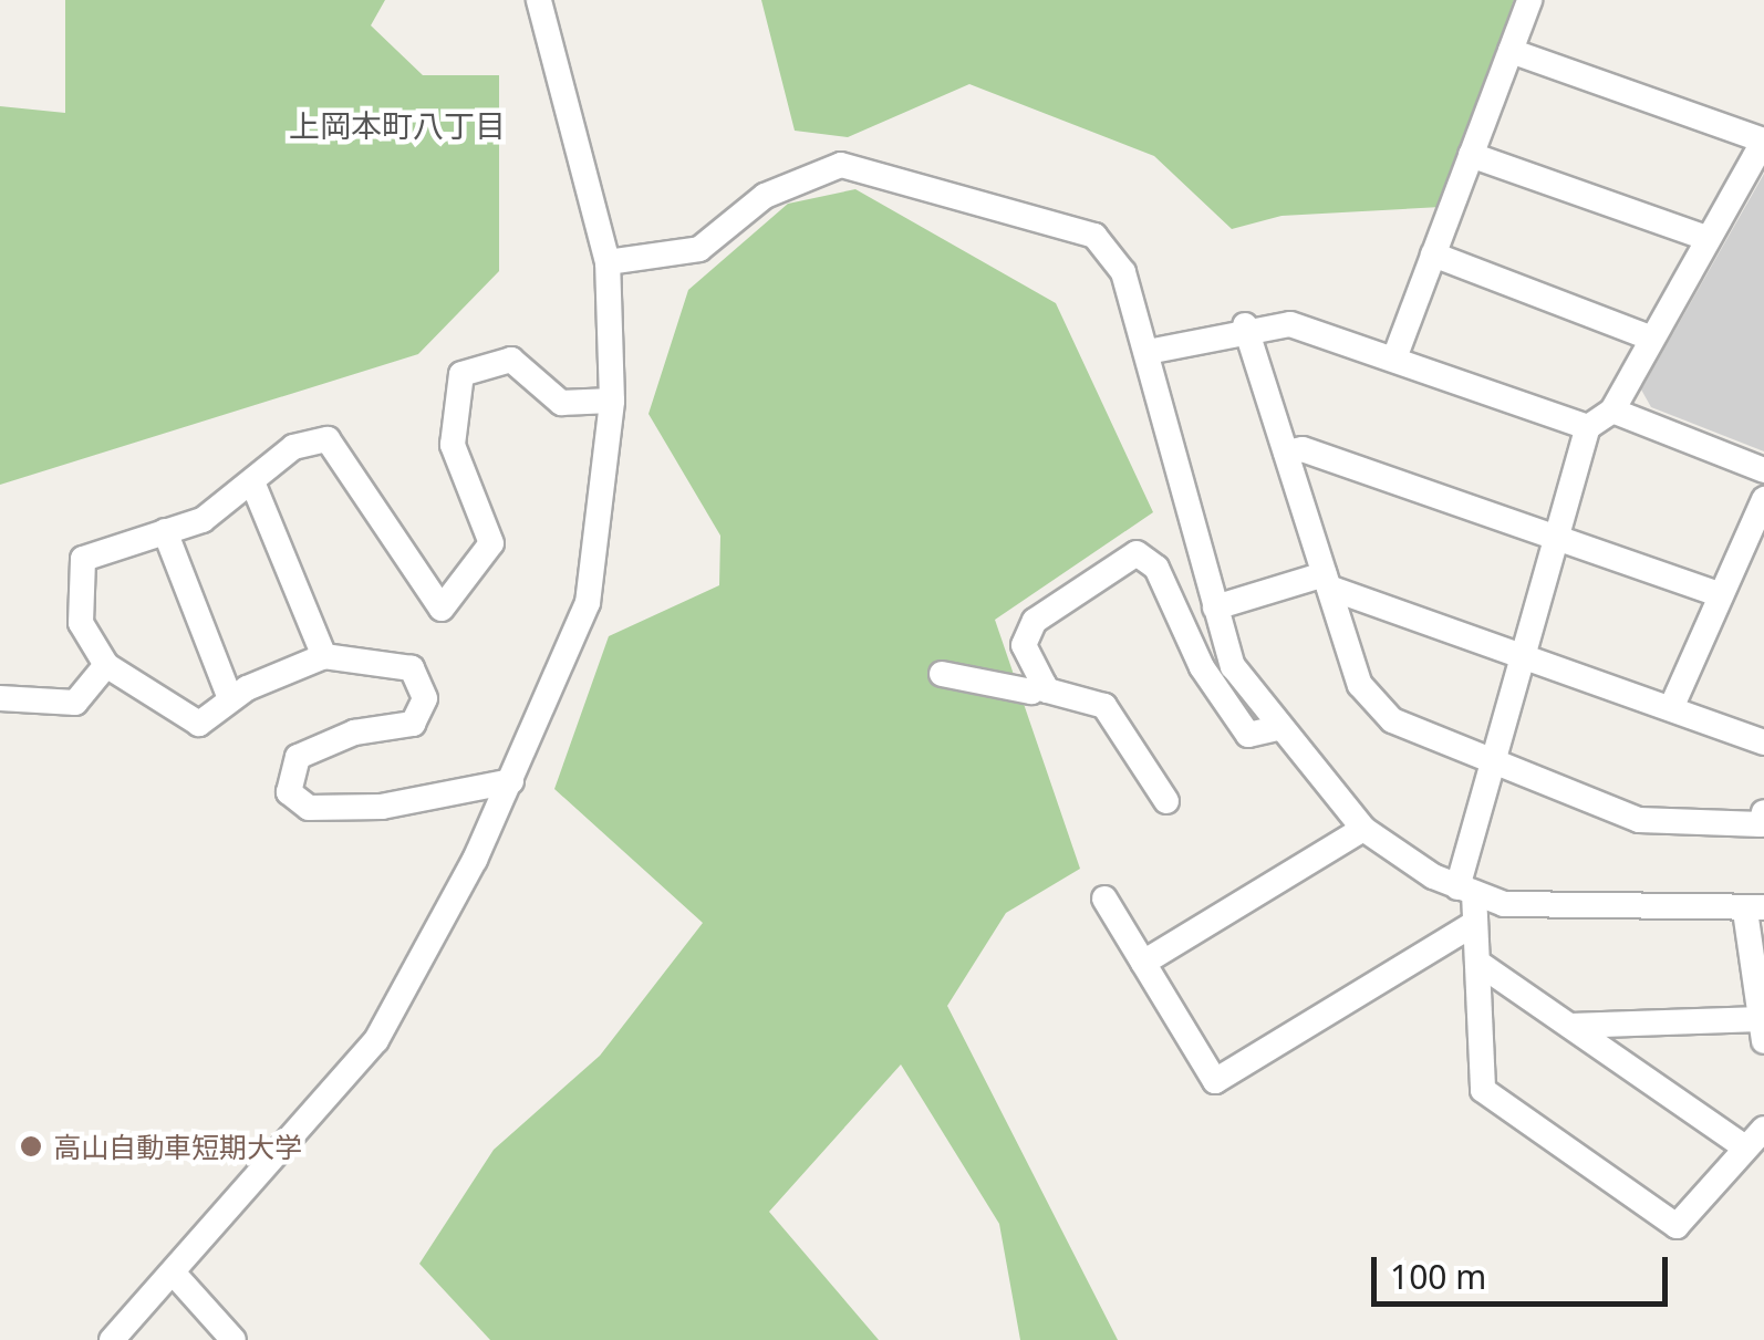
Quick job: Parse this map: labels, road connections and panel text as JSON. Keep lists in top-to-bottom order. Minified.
{"districts":["上岡本町八丁目"],"places":["高山自動車短期大学"],"scale_bar":"100 m"}
